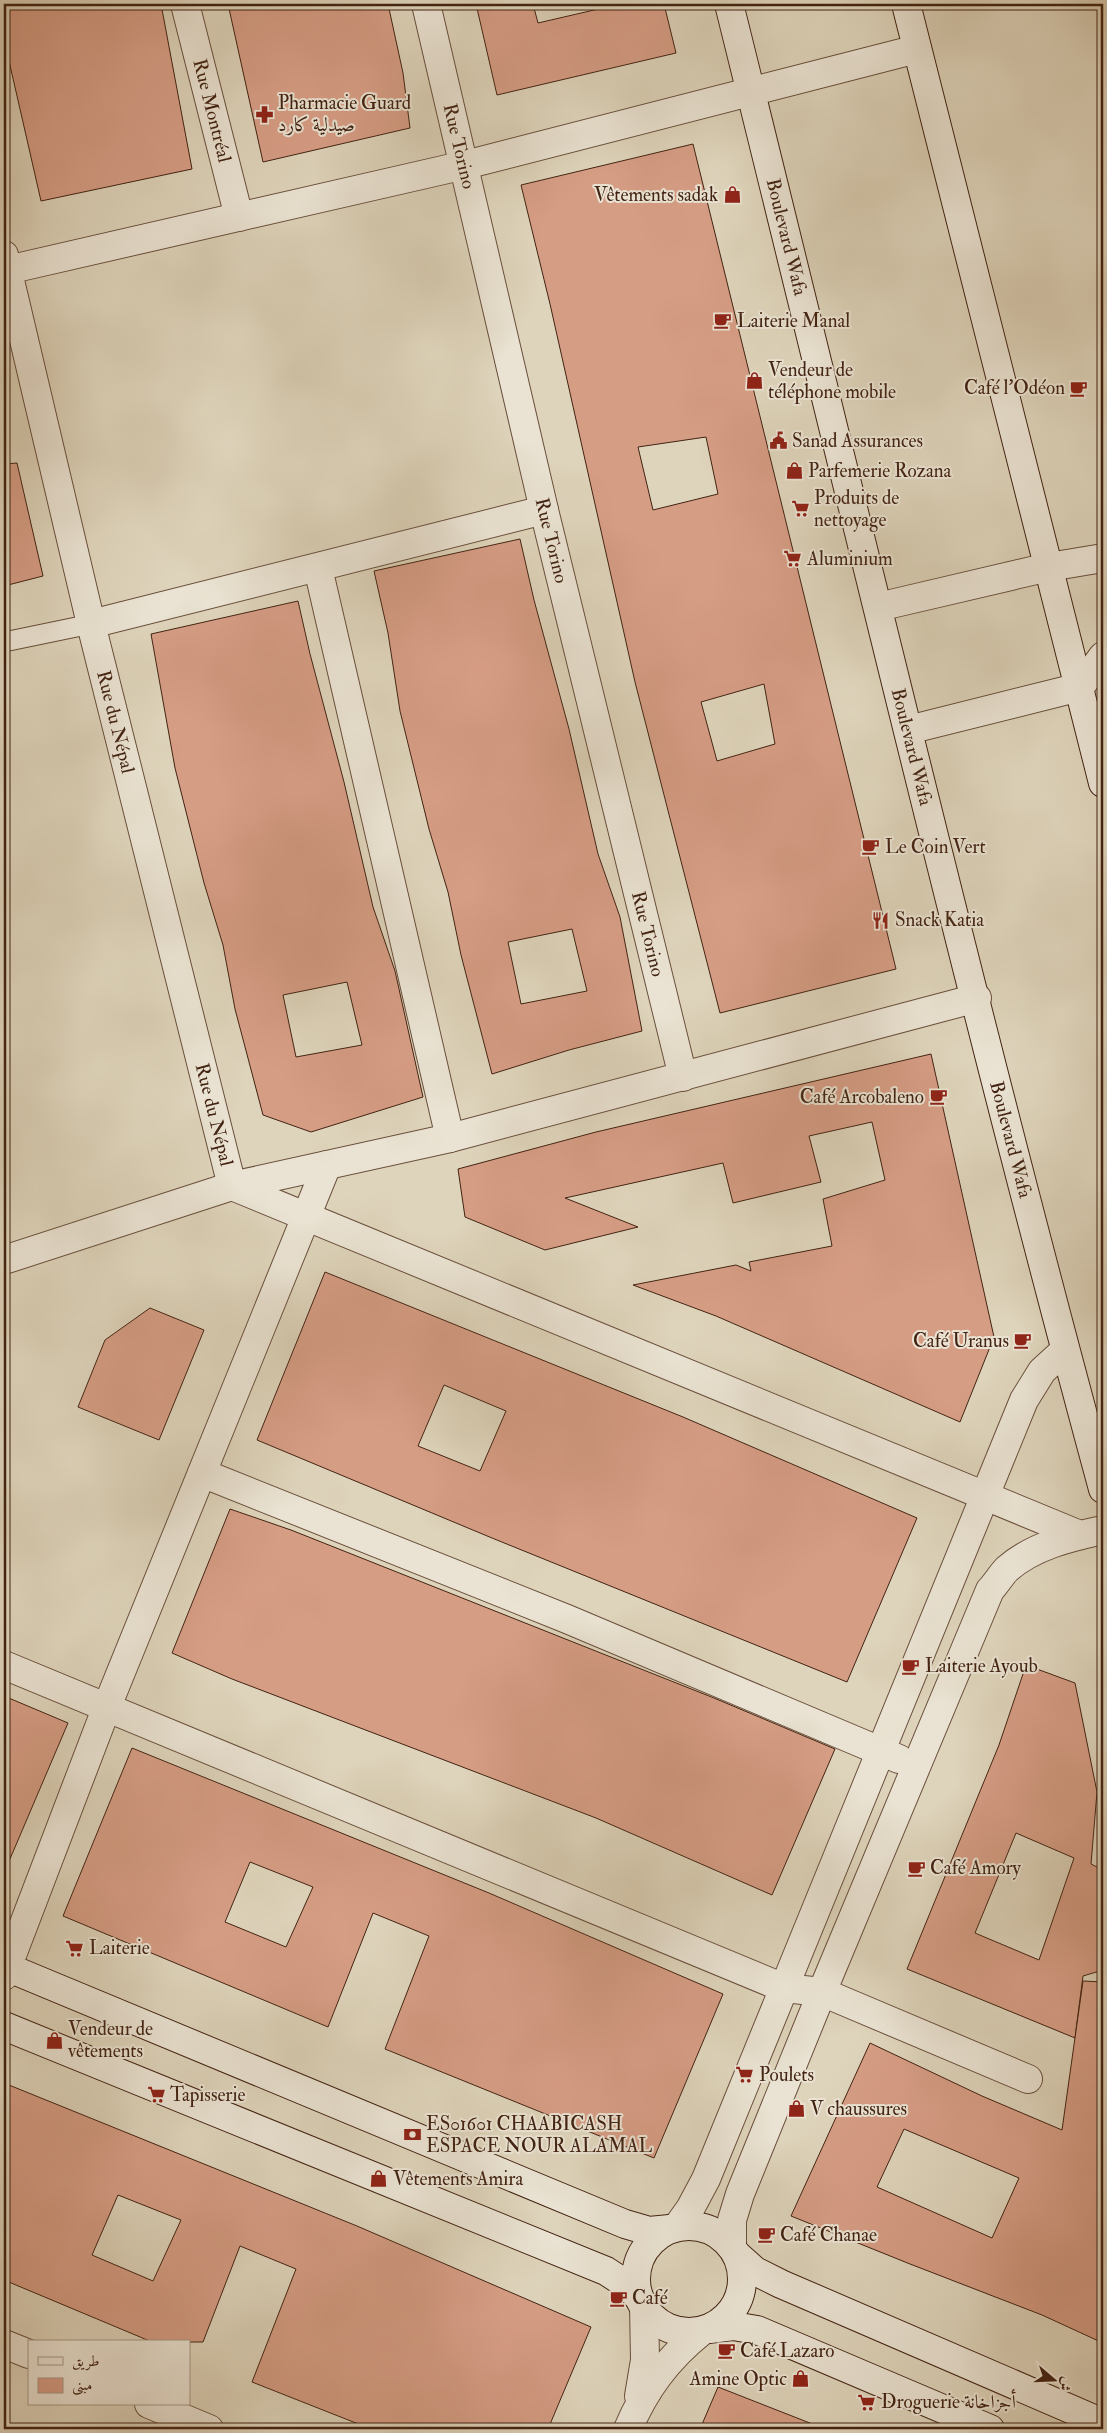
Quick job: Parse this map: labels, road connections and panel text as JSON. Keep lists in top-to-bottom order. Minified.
{"streets":{"street":["Rue Montréal","Rue Torino","Boulevard Wafa","Rue du Népal"]},"places":{"pharmacy":["Pharmacie Guard صيدلية كارد"],"shop":["Vêtements sadak","Vendeur de téléphone mobile","Parfemerie Rozana","Vendeur de vêtements","V chaussures","Vêtements Amira","Amine Optic"],"cafe":["Laiterie Manal","Café l'Odéon","Le Coin Vert","Café Arcobaleno","Café Uranus","Laiterie Ayoub","Café Amory","Café Chanae","Café","Café Lazaro"],"public building":["Sanad Assurances"],"supermarket":["Produits de nettoyage","Aluminium","Laiterie","Poulets","Tapisserie","Droguerie أجزاخانة"],"restaurant":["Snack Katia"],"bank":["ES01601 CHAABICASH ESPACE NOUR ALAMAL"]},"legend":["طريق","مبنى"],"north":"right"}
